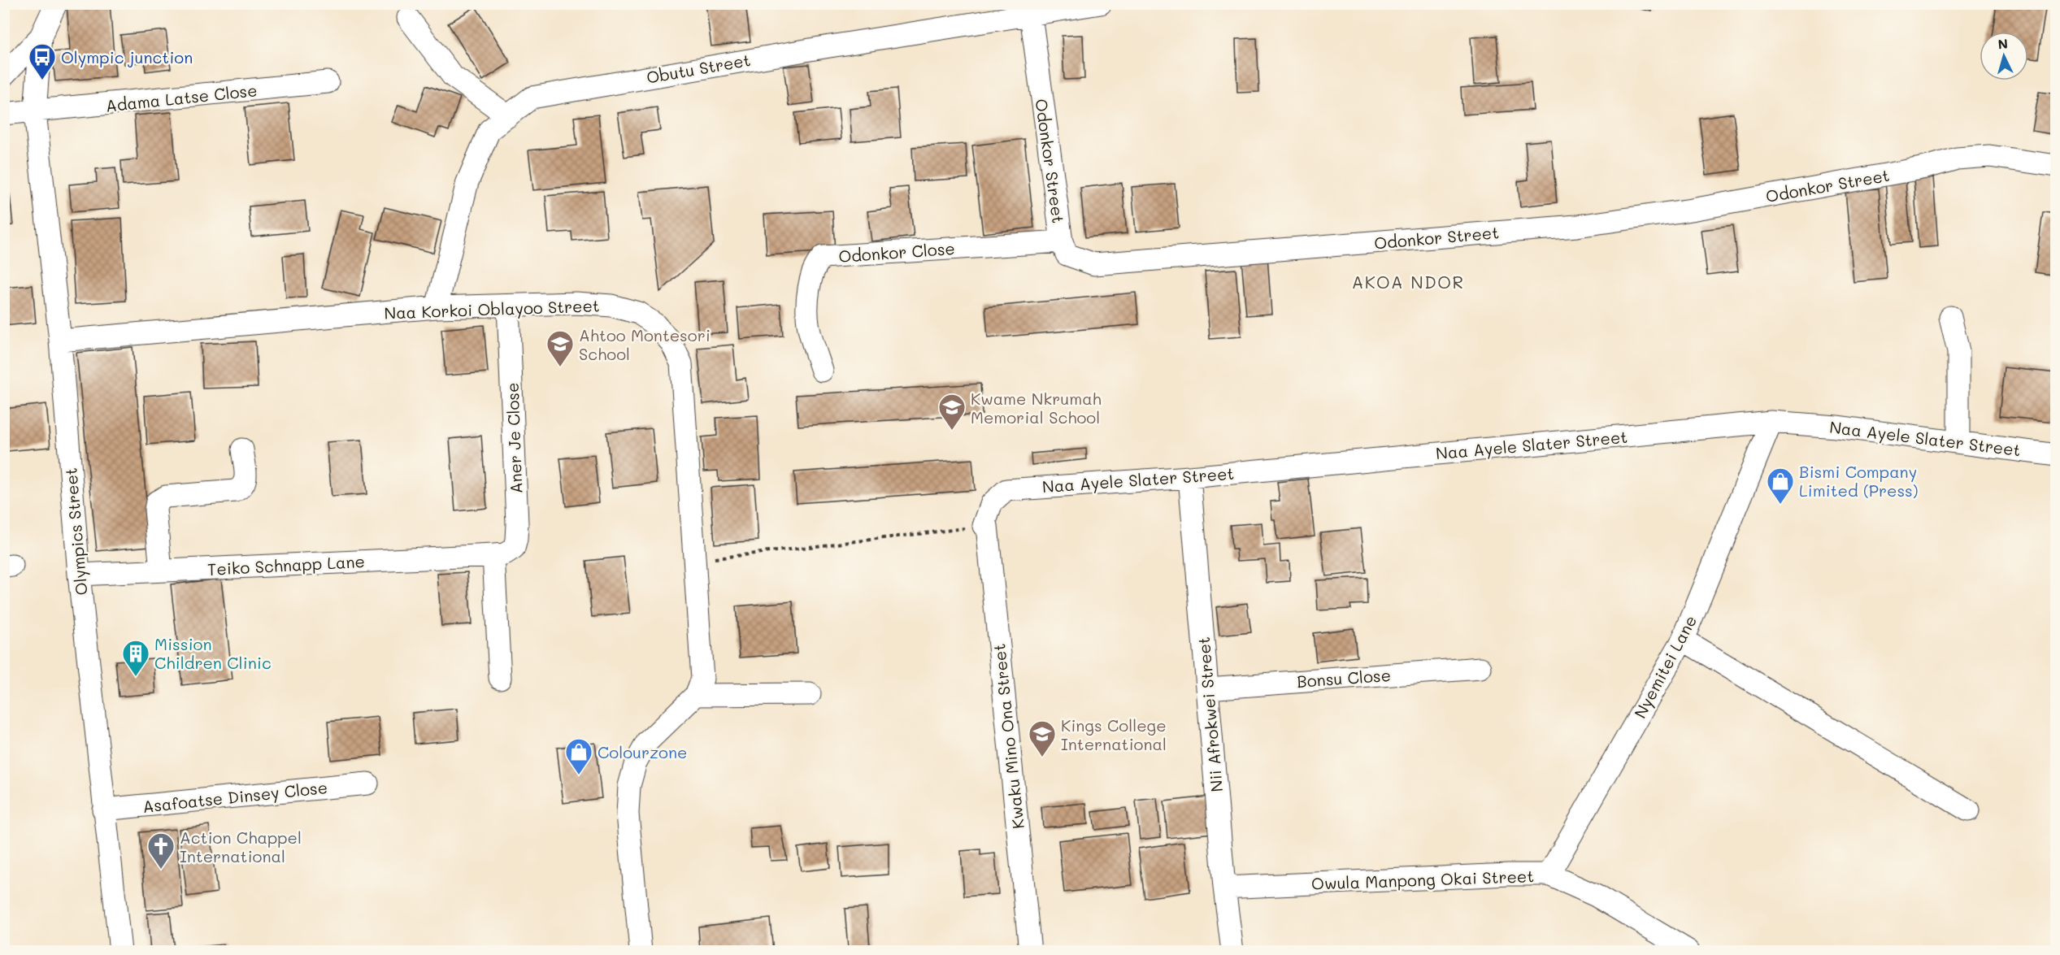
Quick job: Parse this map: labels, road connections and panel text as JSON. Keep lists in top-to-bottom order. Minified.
{"streets":{"street":["Obutu Street","Adama Latse Close","Odonkor Street","Odonkor Close","Naa Korkoi Oblayoo Street","Aner Je Close","Naa Ayele Slater Street","Olympics Street","Teiko Schnapp Lane","Nyemitei Lane","Bonsu Close","Nii Afrokwei Street","Kwaku Mino Ona Street","Asafoatse Dinsey Close","Owula Manpong Okai Street"]},"crossings":[["Obutu Street","Odonkor Street"],["Obutu Street","Naa Korkoi Oblayoo Street"],["Adama Latse Close","Olympics Street"],["Odonkor Street","Odonkor Close"],["Naa Korkoi Oblayoo Street","Aner Je Close"],["Naa Korkoi Oblayoo Street","Olympics Street"],["Aner Je Close","Teiko Schnapp Lane"],["Naa Ayele Slater Street","Nyemitei Lane"],["Naa Ayele Slater Street","Nii Afrokwei Street"],["Naa Ayele Slater Street","Kwaku Mino Ona Street"],["Olympics Street","Teiko Schnapp Lane"],["Olympics Street","Asafoatse Dinsey Close"],["Nyemitei Lane","Owula Manpong Okai Street"],["Bonsu Close","Nii Afrokwei Street"],["Nii Afrokwei Street","Owula Manpong Okai Street"]],"districts":["AKOA NDOR"],"places":{"bus stop":["Olympic junction"],"school or university":["Ahtoo Montesori School","Kwame Nkrumah Memorial School","Kings College International"],"shop":["Bismi Company Limited (Press)","Colourzone"],"building":["Mission Children Clinic"],"church":["Action Chappel International"]},"north":"top"}
